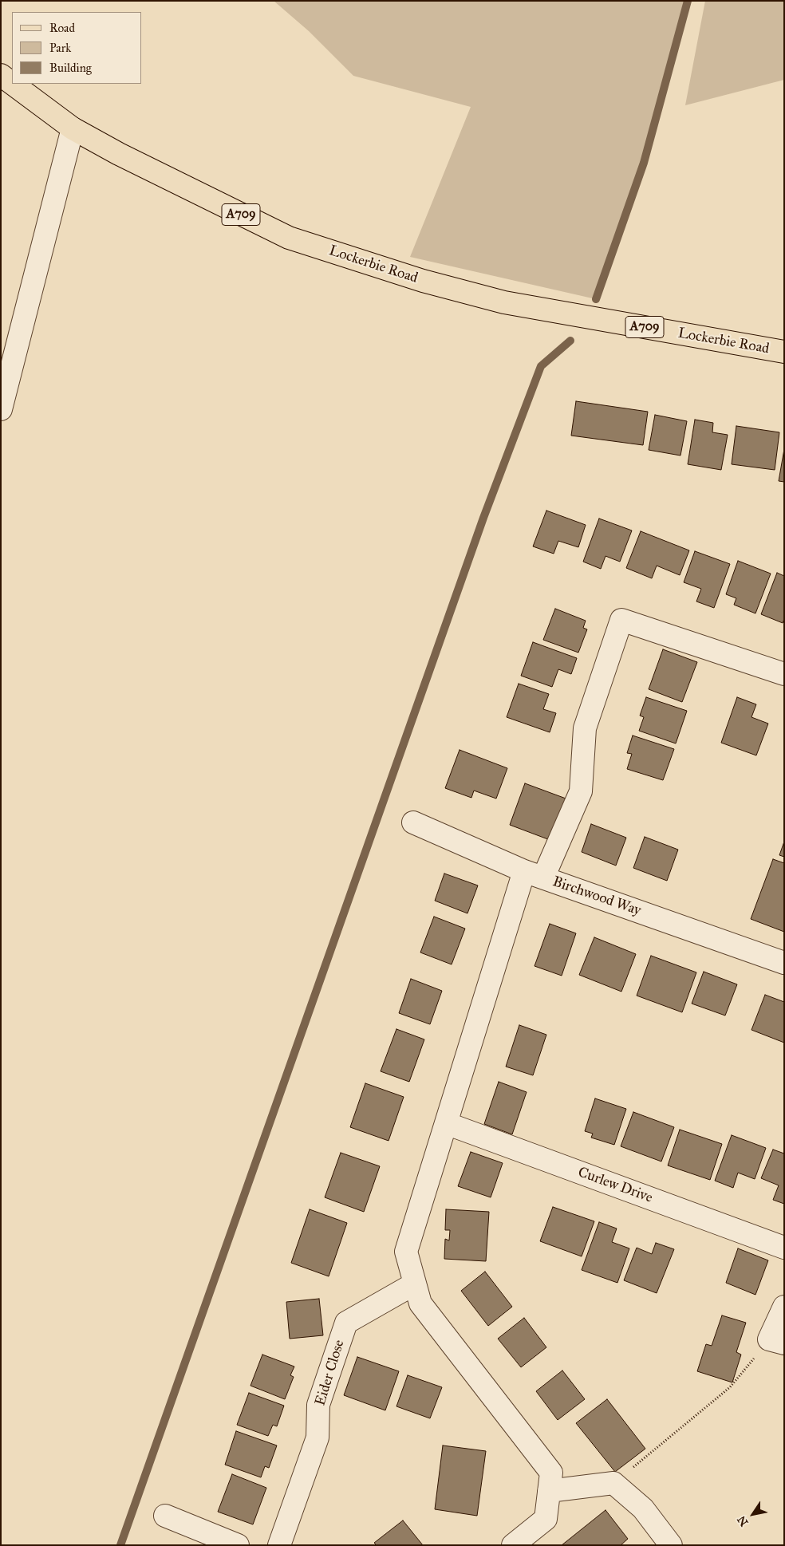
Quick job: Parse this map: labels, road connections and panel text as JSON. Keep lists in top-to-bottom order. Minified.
{"streets":{"main road":["A709","Lockerbie Road"],"street":["Birchwood Way","Curlew Drive","Eider Close"]},"legend":["Road","Park","Building"],"north":"bottom left"}
